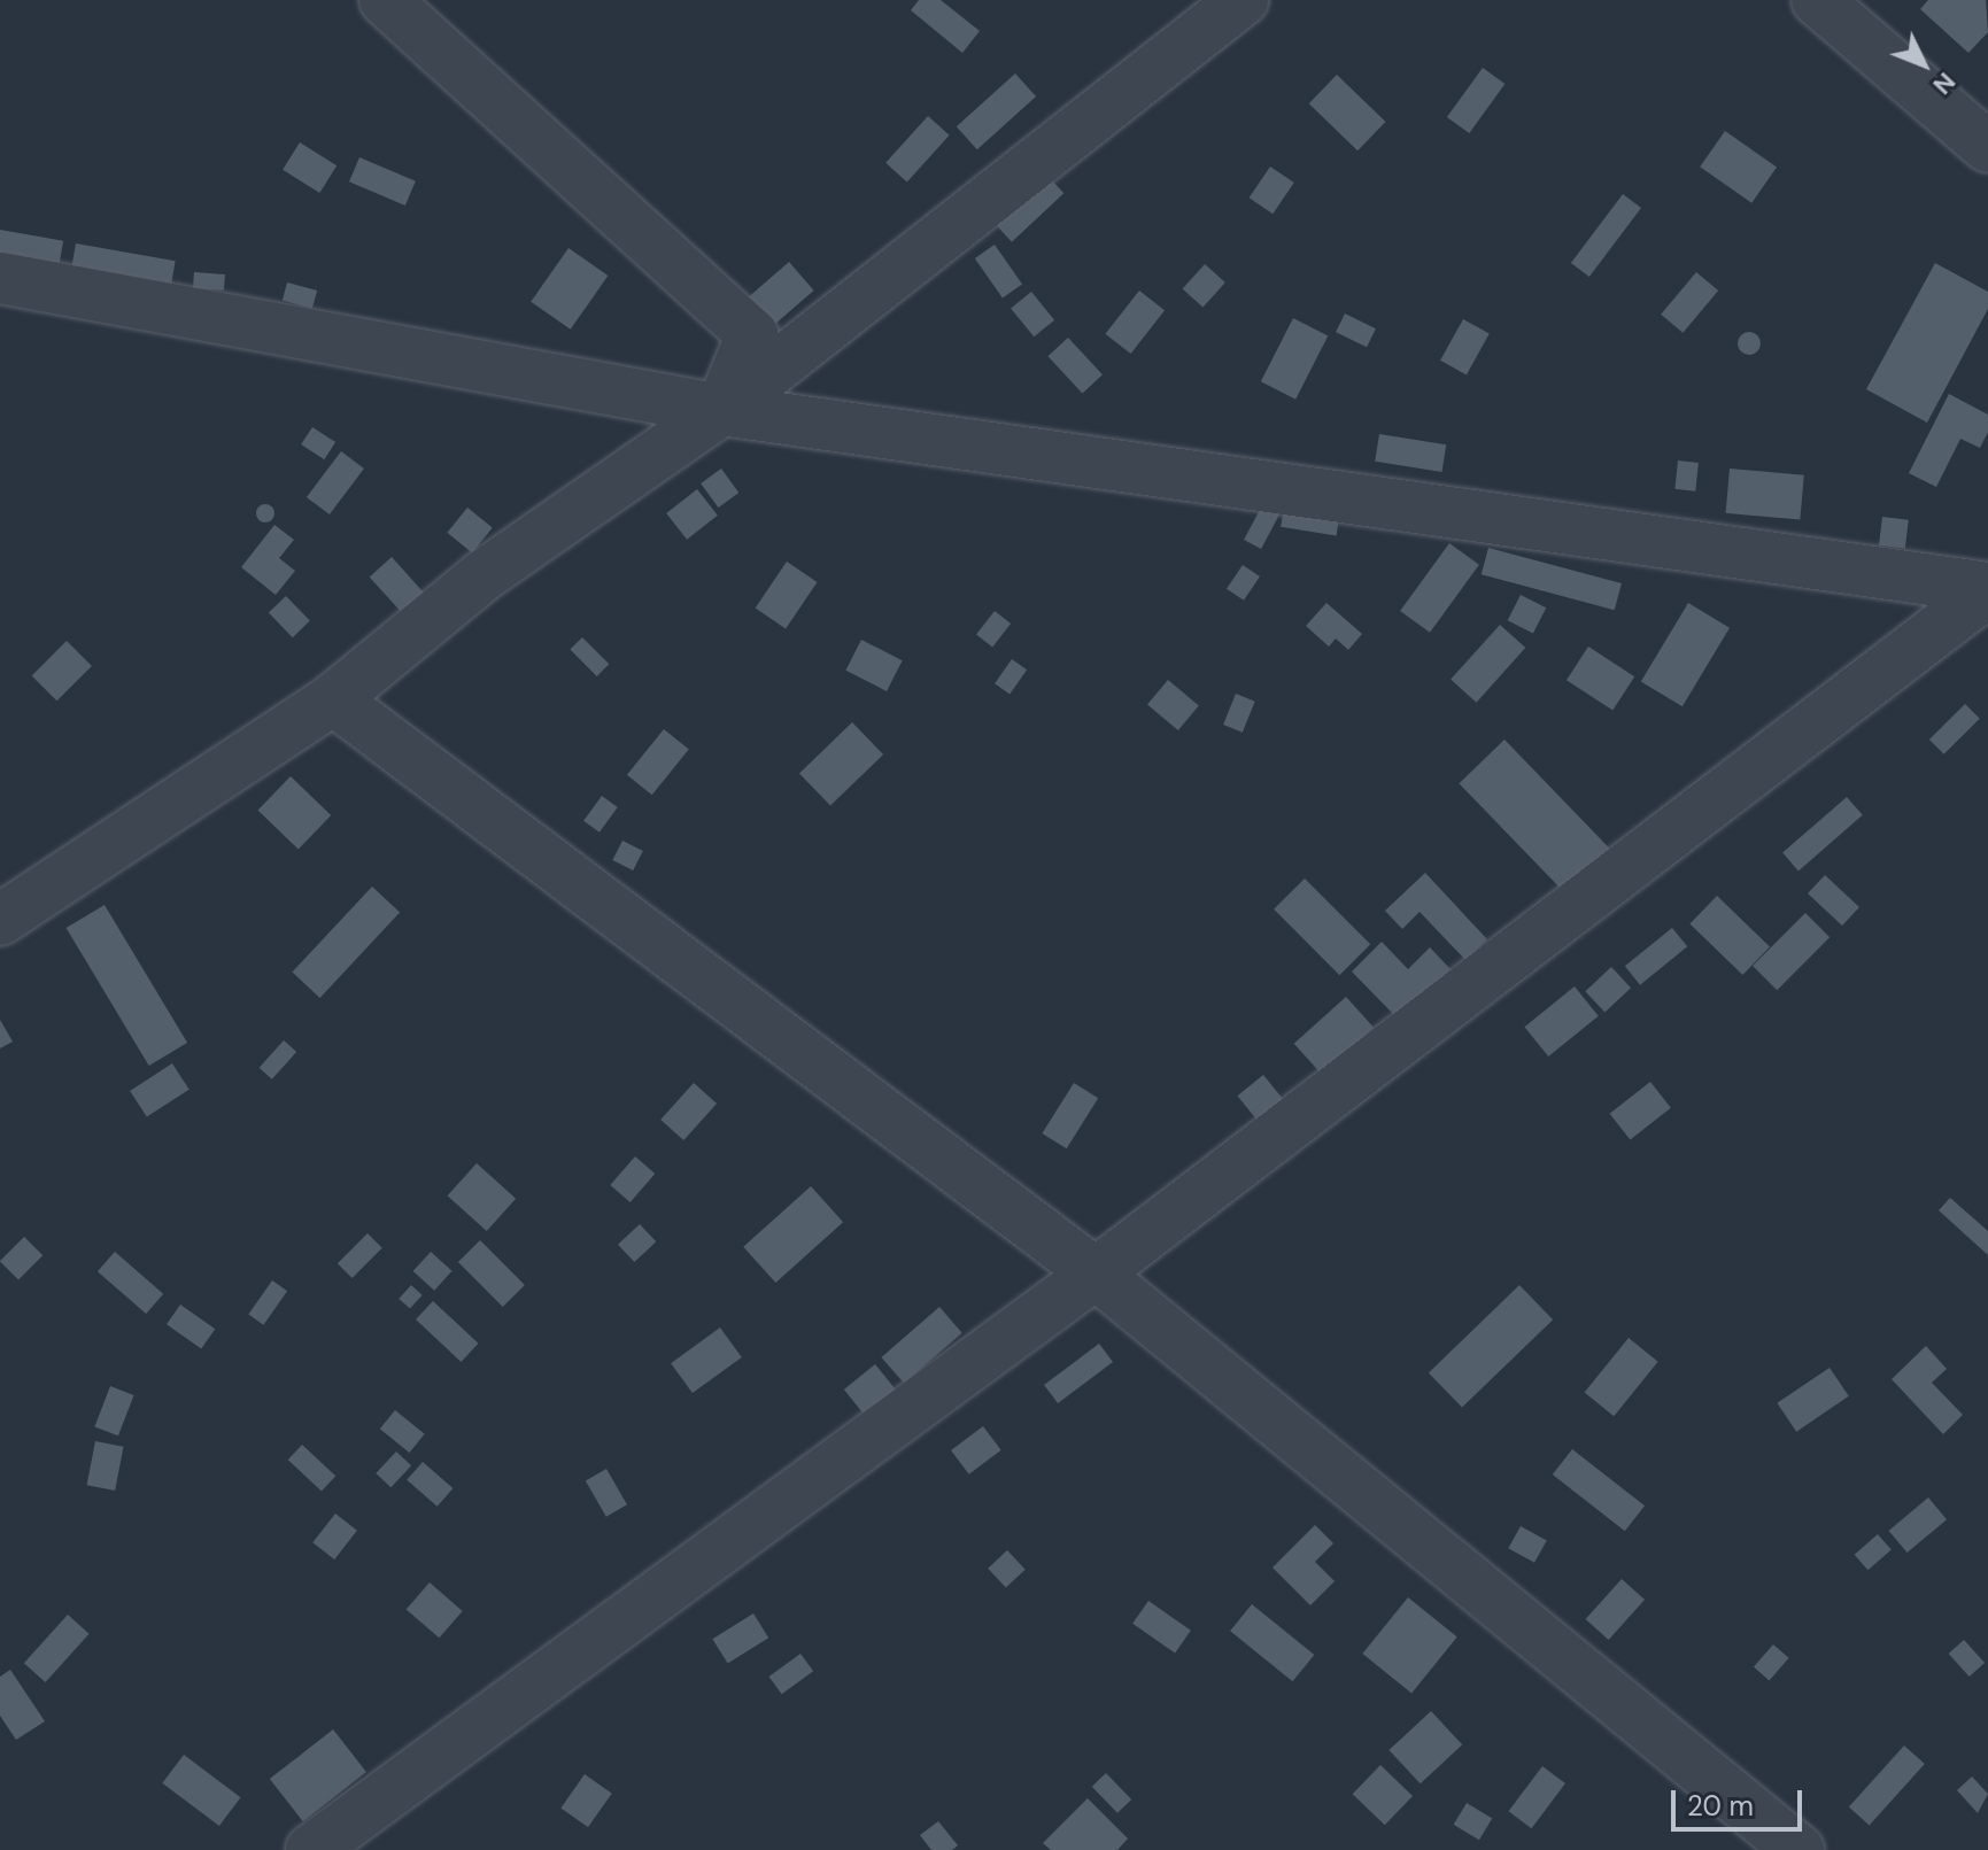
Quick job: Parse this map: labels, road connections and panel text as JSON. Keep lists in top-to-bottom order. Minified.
{"scale_bar":"20 m","north":"bottom right"}
